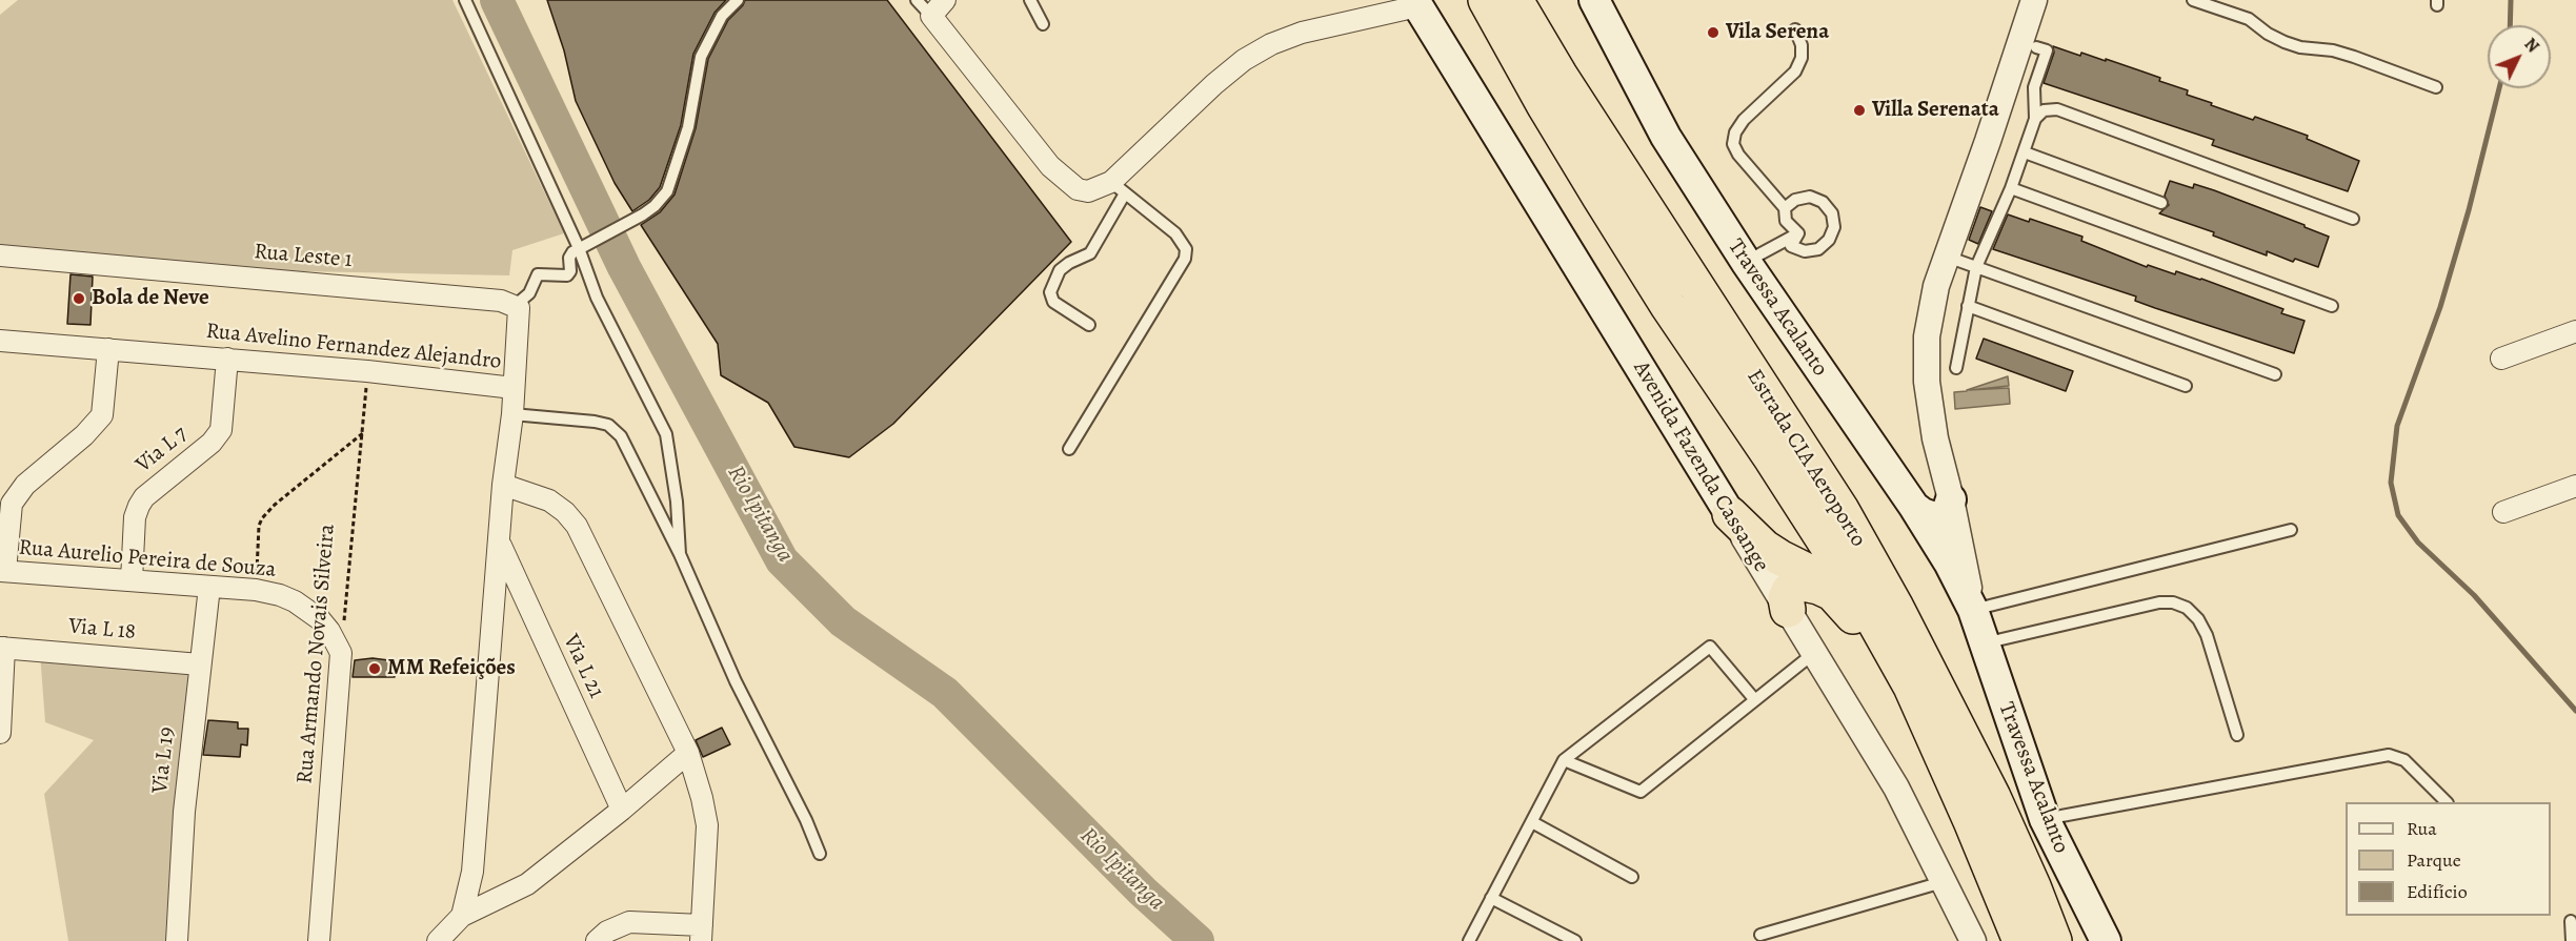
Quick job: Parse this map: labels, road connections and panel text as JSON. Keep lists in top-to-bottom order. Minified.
{"streets":{"highway":["Estrada CIA Aeroporto"],"main road":["Travessa Acalanto","Avenida Fazenda Cassange"],"street":["Rua Leste 1","Rua Avelino Fernandez Alejandro","Via L 7","Rua Aurelio Pereira de Souza","Via L 18","Rua Armando Novais Silveira","Via L 21","Via L 19"]},"crossings":[["Rua Avelino Fernandez Alejandro","Via L 7"],["Rua Avelino Fernandez Alejandro","Rua Armando Novais Silveira"],["Rua Avelino Fernandez Alejandro","Via L 21"],["Via L 7","Rua Aurelio Pereira de Souza"],["Rua Aurelio Pereira de Souza","Rua Armando Novais Silveira"],["Rua Aurelio Pereira de Souza","Via L 19"],["Via L 18","Via L 19"]],"water":["Rio Ipitanga"],"places":["Vila Serena","Villa Serenata","Bola de Neve","MM Refeições"],"legend":["Rua","Parque","Edifício"],"north":"top right"}
